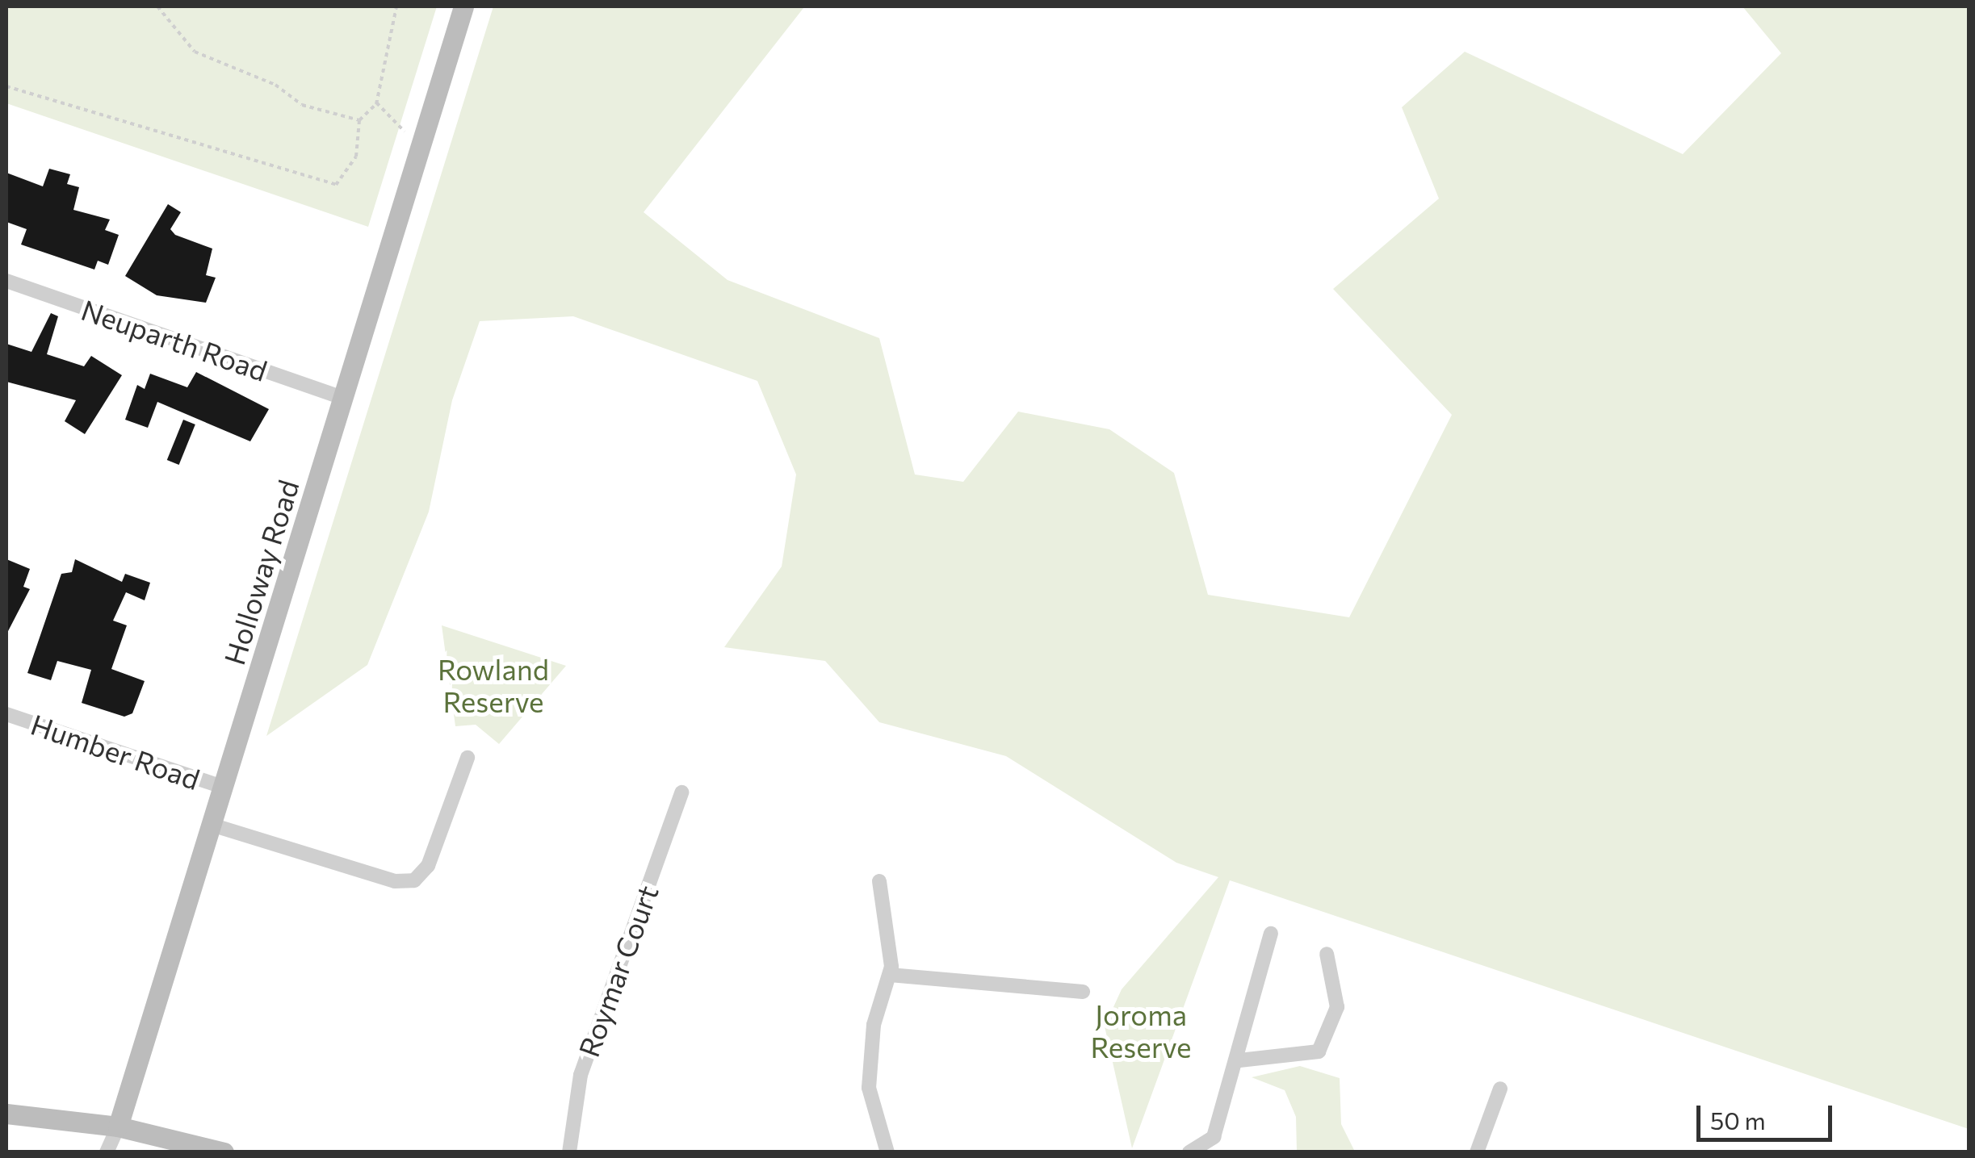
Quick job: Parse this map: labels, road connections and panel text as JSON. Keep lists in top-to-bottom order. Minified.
{"streets":{"main road":["Holloway Road"],"street":["Neuparth Road","Humber Road","Roymar Court"]},"crossings":[["Neuparth Road","Holloway Road"],["Holloway Road","Humber Road"]],"parks":["Rowland Reserve","Joroma Reserve"],"scale_bar":"50 m"}
